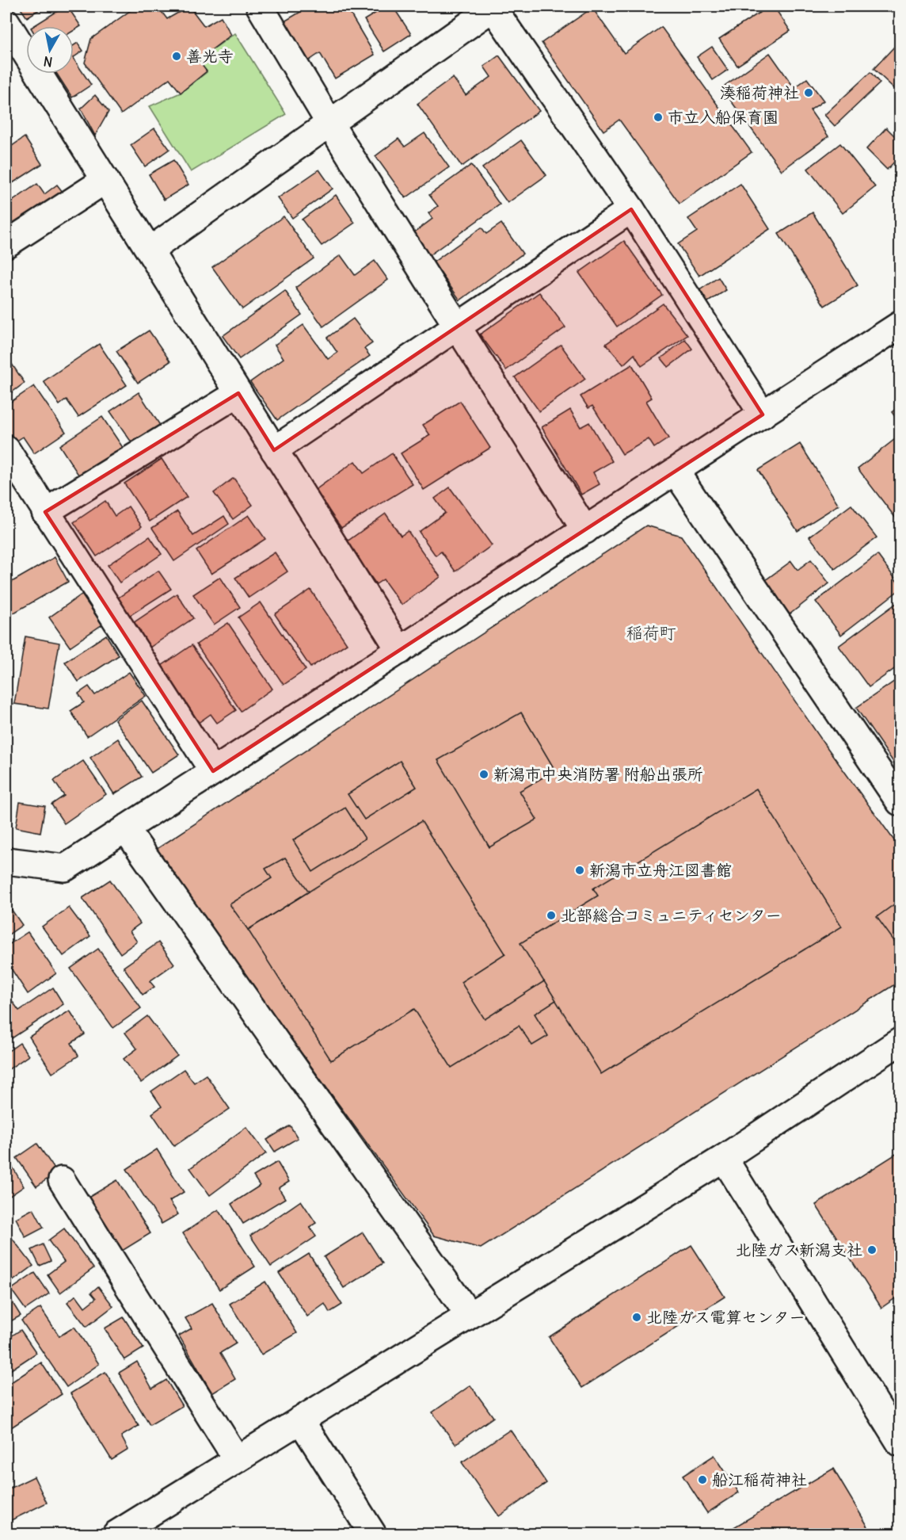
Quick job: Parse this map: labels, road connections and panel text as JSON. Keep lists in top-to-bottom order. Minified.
{"districts":["稲荷町"],"places":["善光寺","湊稲荷神社","市立入船保育園","新潟市中央消防署 附船出張所","新潟市立舟江図書館","北部総合コミュニティセンター","北陸ガス新潟支社","北陸ガス電算センター","船江稲荷神社"],"north":"bottom"}
